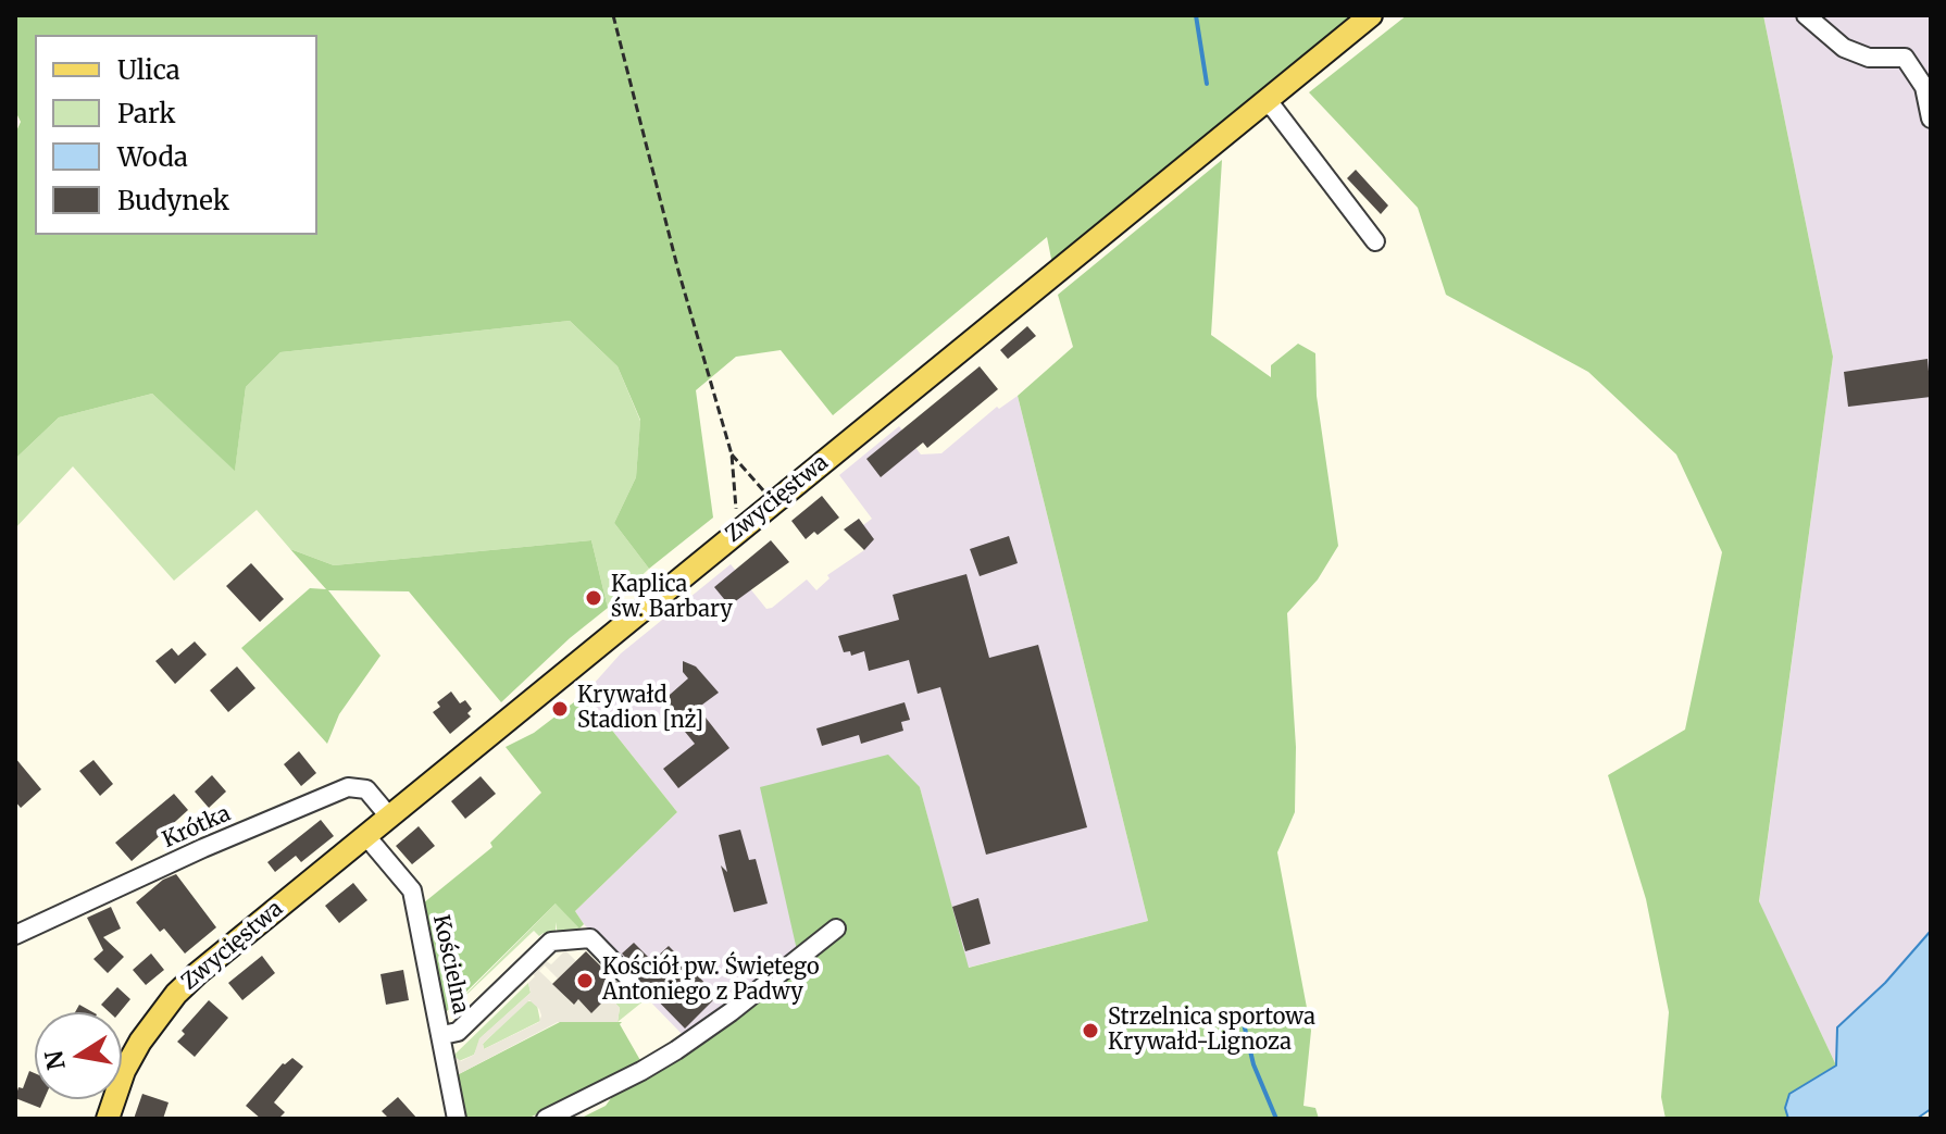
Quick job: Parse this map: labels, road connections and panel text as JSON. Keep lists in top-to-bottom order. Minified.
{"streets":{"main road":["Zwycięstwa"],"street":["Krótka","Kościelna"]},"crossings":[["Zwycięstwa","Krótka"],["Zwycięstwa","Kościelna"]],"places":["Kaplica św. Barbary","Krywałd Stadion [nż]","Kościół pw. Świętego Antoniego z Padwy","Strzelnica sportowa Krywałd-Lignoza"],"legend":["Ulica","Park","Woda","Budynek"],"north":"left"}
